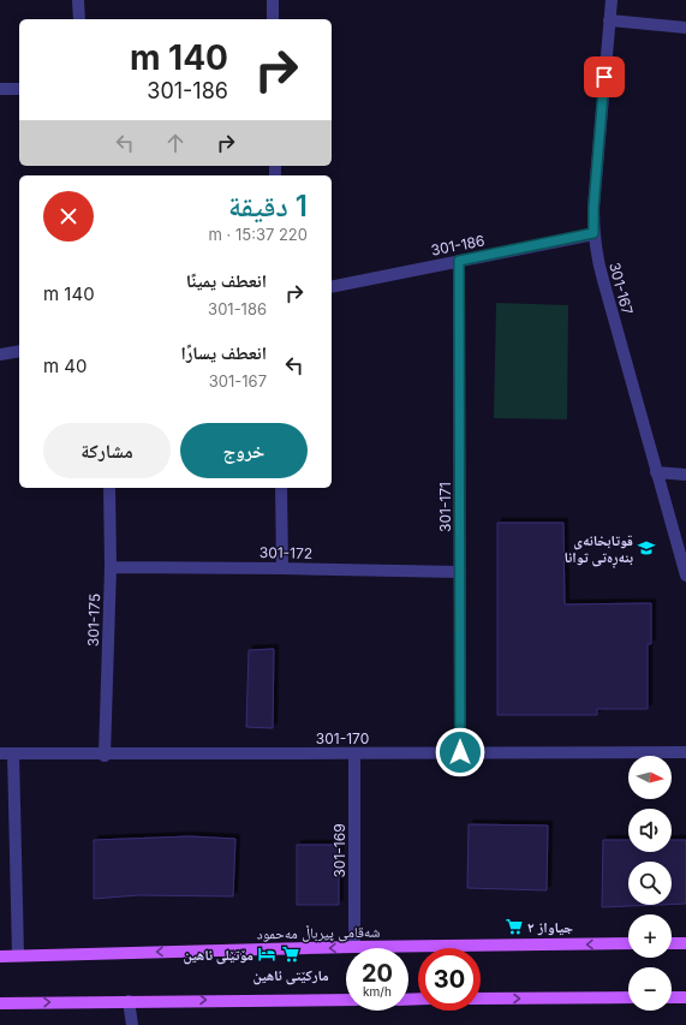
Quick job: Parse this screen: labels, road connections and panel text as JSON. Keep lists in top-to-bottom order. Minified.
{"streets":{"main road":["شەقامی پیرباڵ مەحمود"],"street":["301-186","301-167","301-171","301-172","301-175","301-170","301-169"]},"crossings":[["301-186","301-167"],["301-186","301-171"],["301-171","301-172"],["301-171","301-170"],["301-172","301-175"],["301-175","301-170"],["301-170","301-169"],["301-169","شەقامی پیرباڵ مەحمود"]],"places":{"school or university":["قوتابخانەی بنەڕەتی توانا"],"supermarket":["جیاواز ٢","مارکێتی ئاهین"],"hotel":["مۆتێلی ئاهین"]},"north":"right","page":{"turn":["140 m","301-186"],"heading":["1 دقيقة","220 m · 15:37"],"list":[{"name":"انعطف يمينًا","note":"301-186","value":"140 m"},{"name":"انعطف يسارًا","note":"301-167","value":"40 m"}],"buttons":["خروج","مشاركة"],"map_buttons":["+","−"],"speed":"20 km/h","limit":"30"}}
